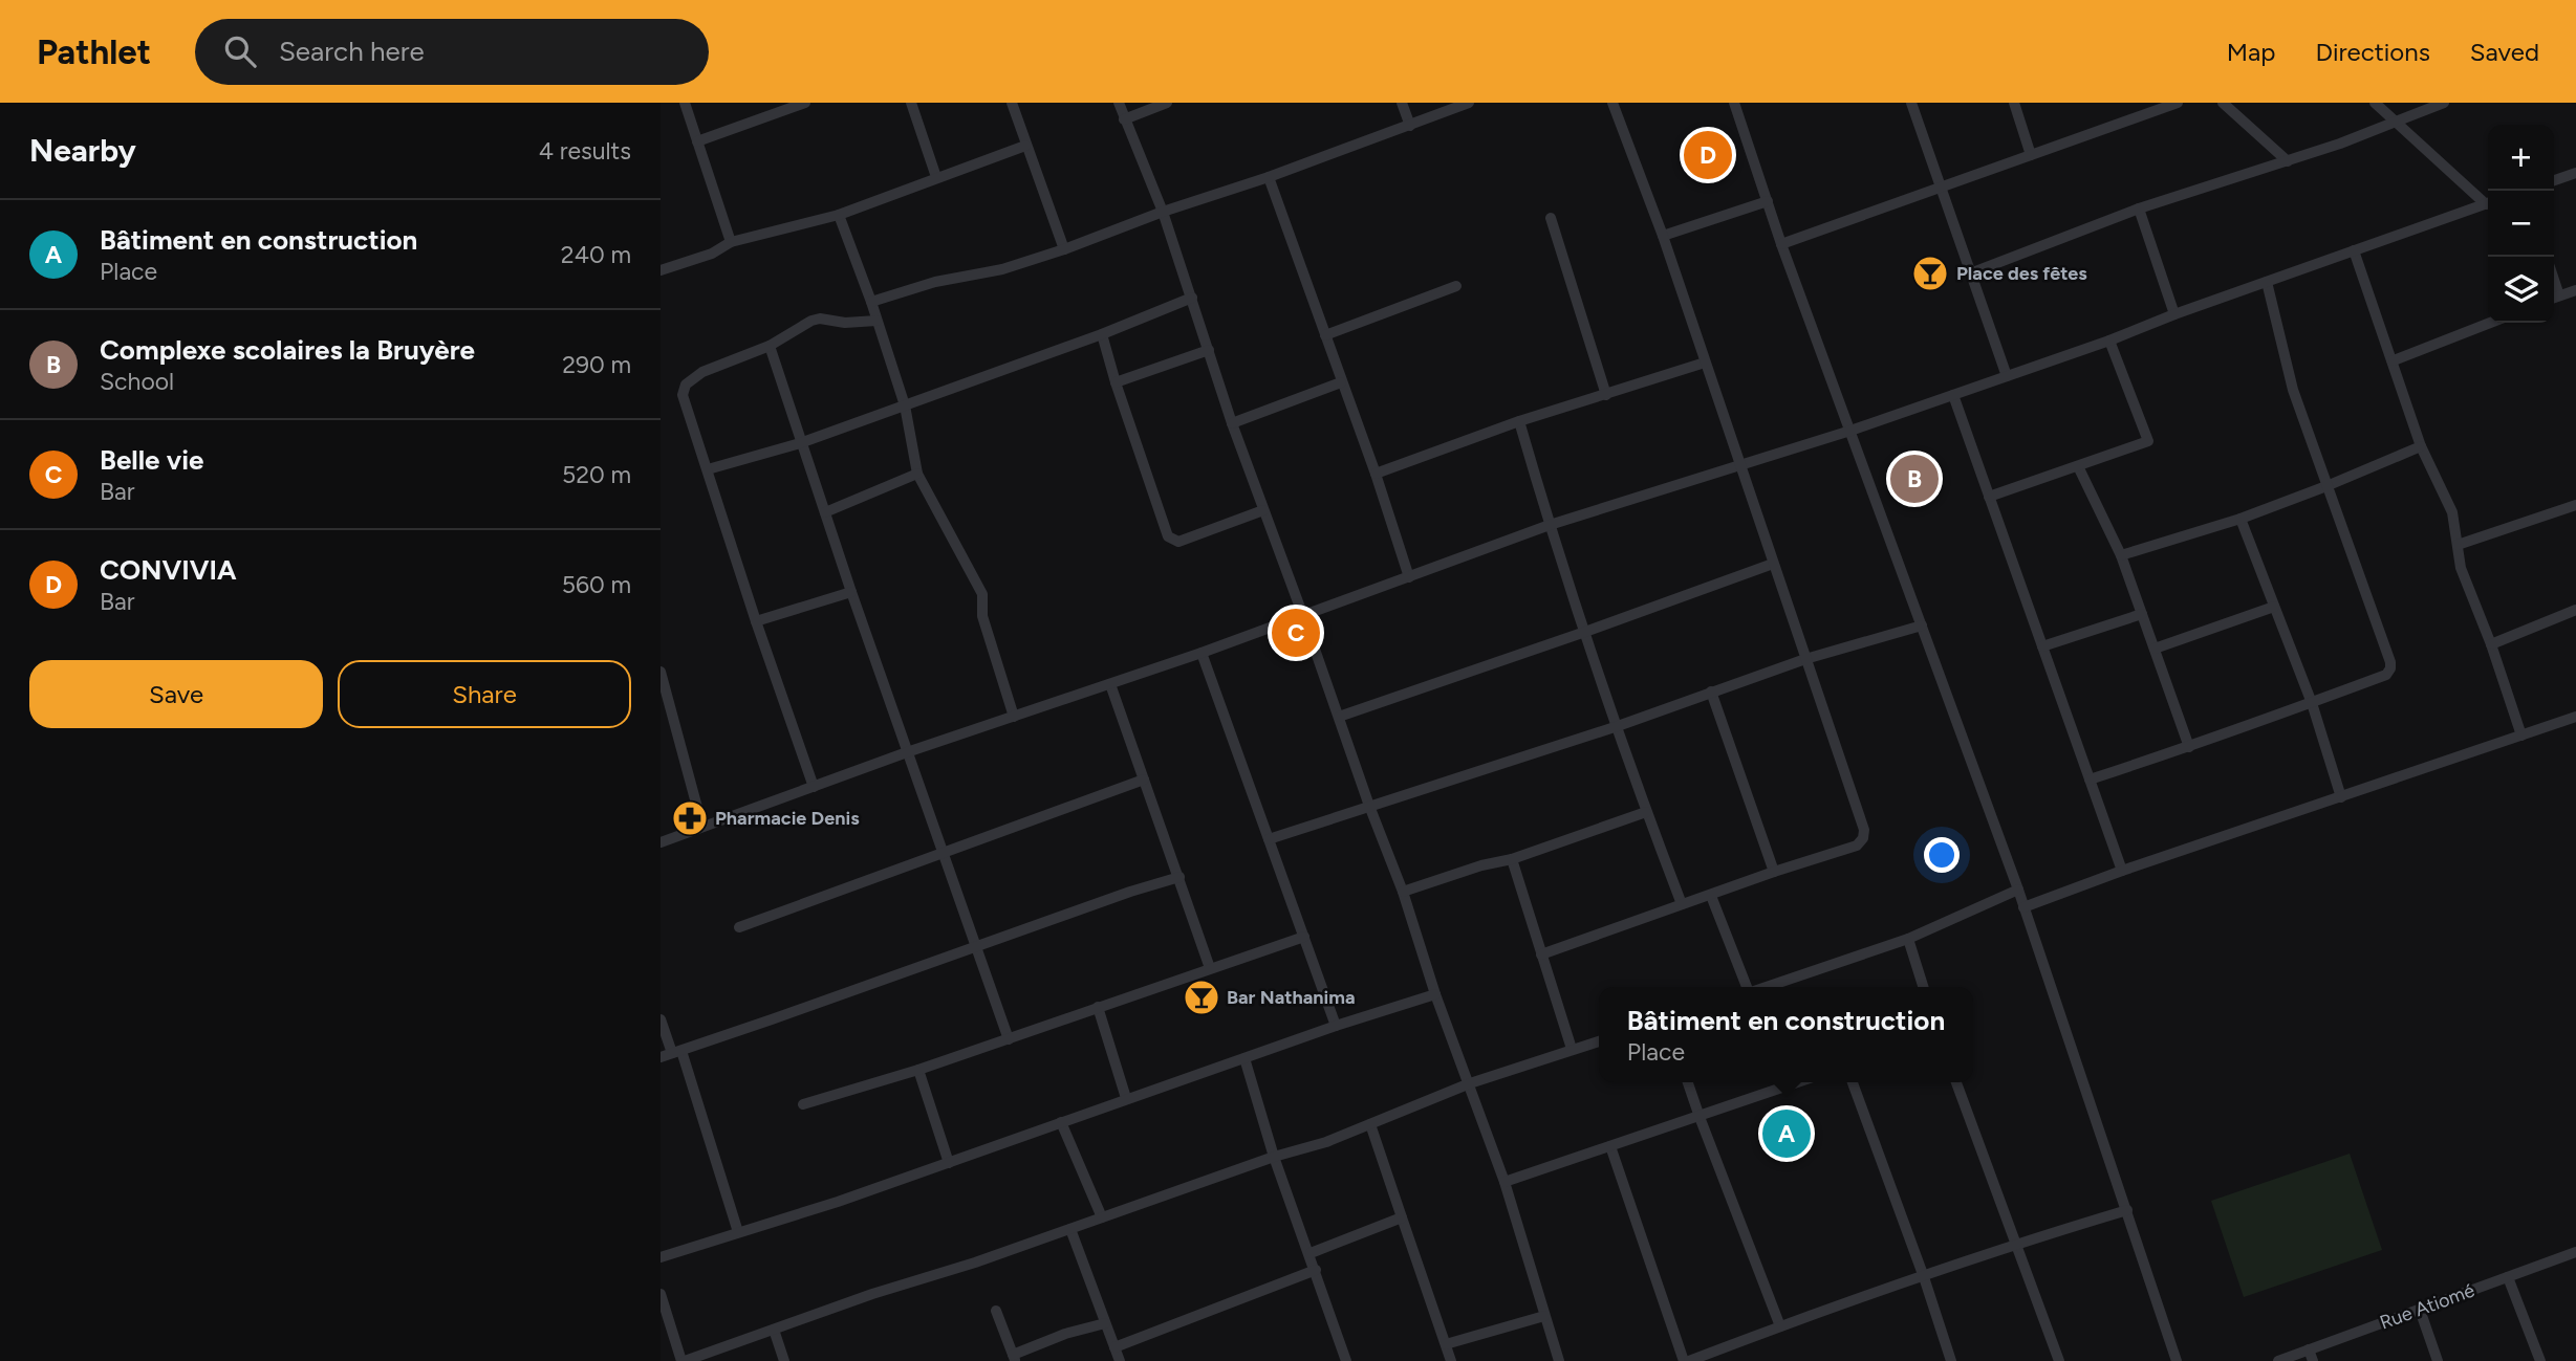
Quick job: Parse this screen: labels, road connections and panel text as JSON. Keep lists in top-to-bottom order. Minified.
{"streets":{"street":["Rue Atiomé"]},"places":{"bar":["Place des fêtes","Bar Nathanima"],"pharmacy":["Pharmacie Denis"]},"page":{"header":"Pathlet","search":"Search here","nav":["Map","Directions","Saved"],"heading":["Nearby","4 results"],"map_buttons":["+","−"],"pins":["D","B","C","A"],"list":[{"mark":"A","name":"Bâtiment en construction","note":"Place","value":"240 m"},{"mark":"B","name":"Complexe scolaires la Bruyère","note":"School","value":"290 m"},{"mark":"C","name":"Belle vie","note":"Bar","value":"520 m"},{"mark":"D","name":"CONVIVIA","note":"Bar","value":"560 m"}],"buttons":["Save","Share"],"popup":["Bâtiment en construction","Place"]}}
